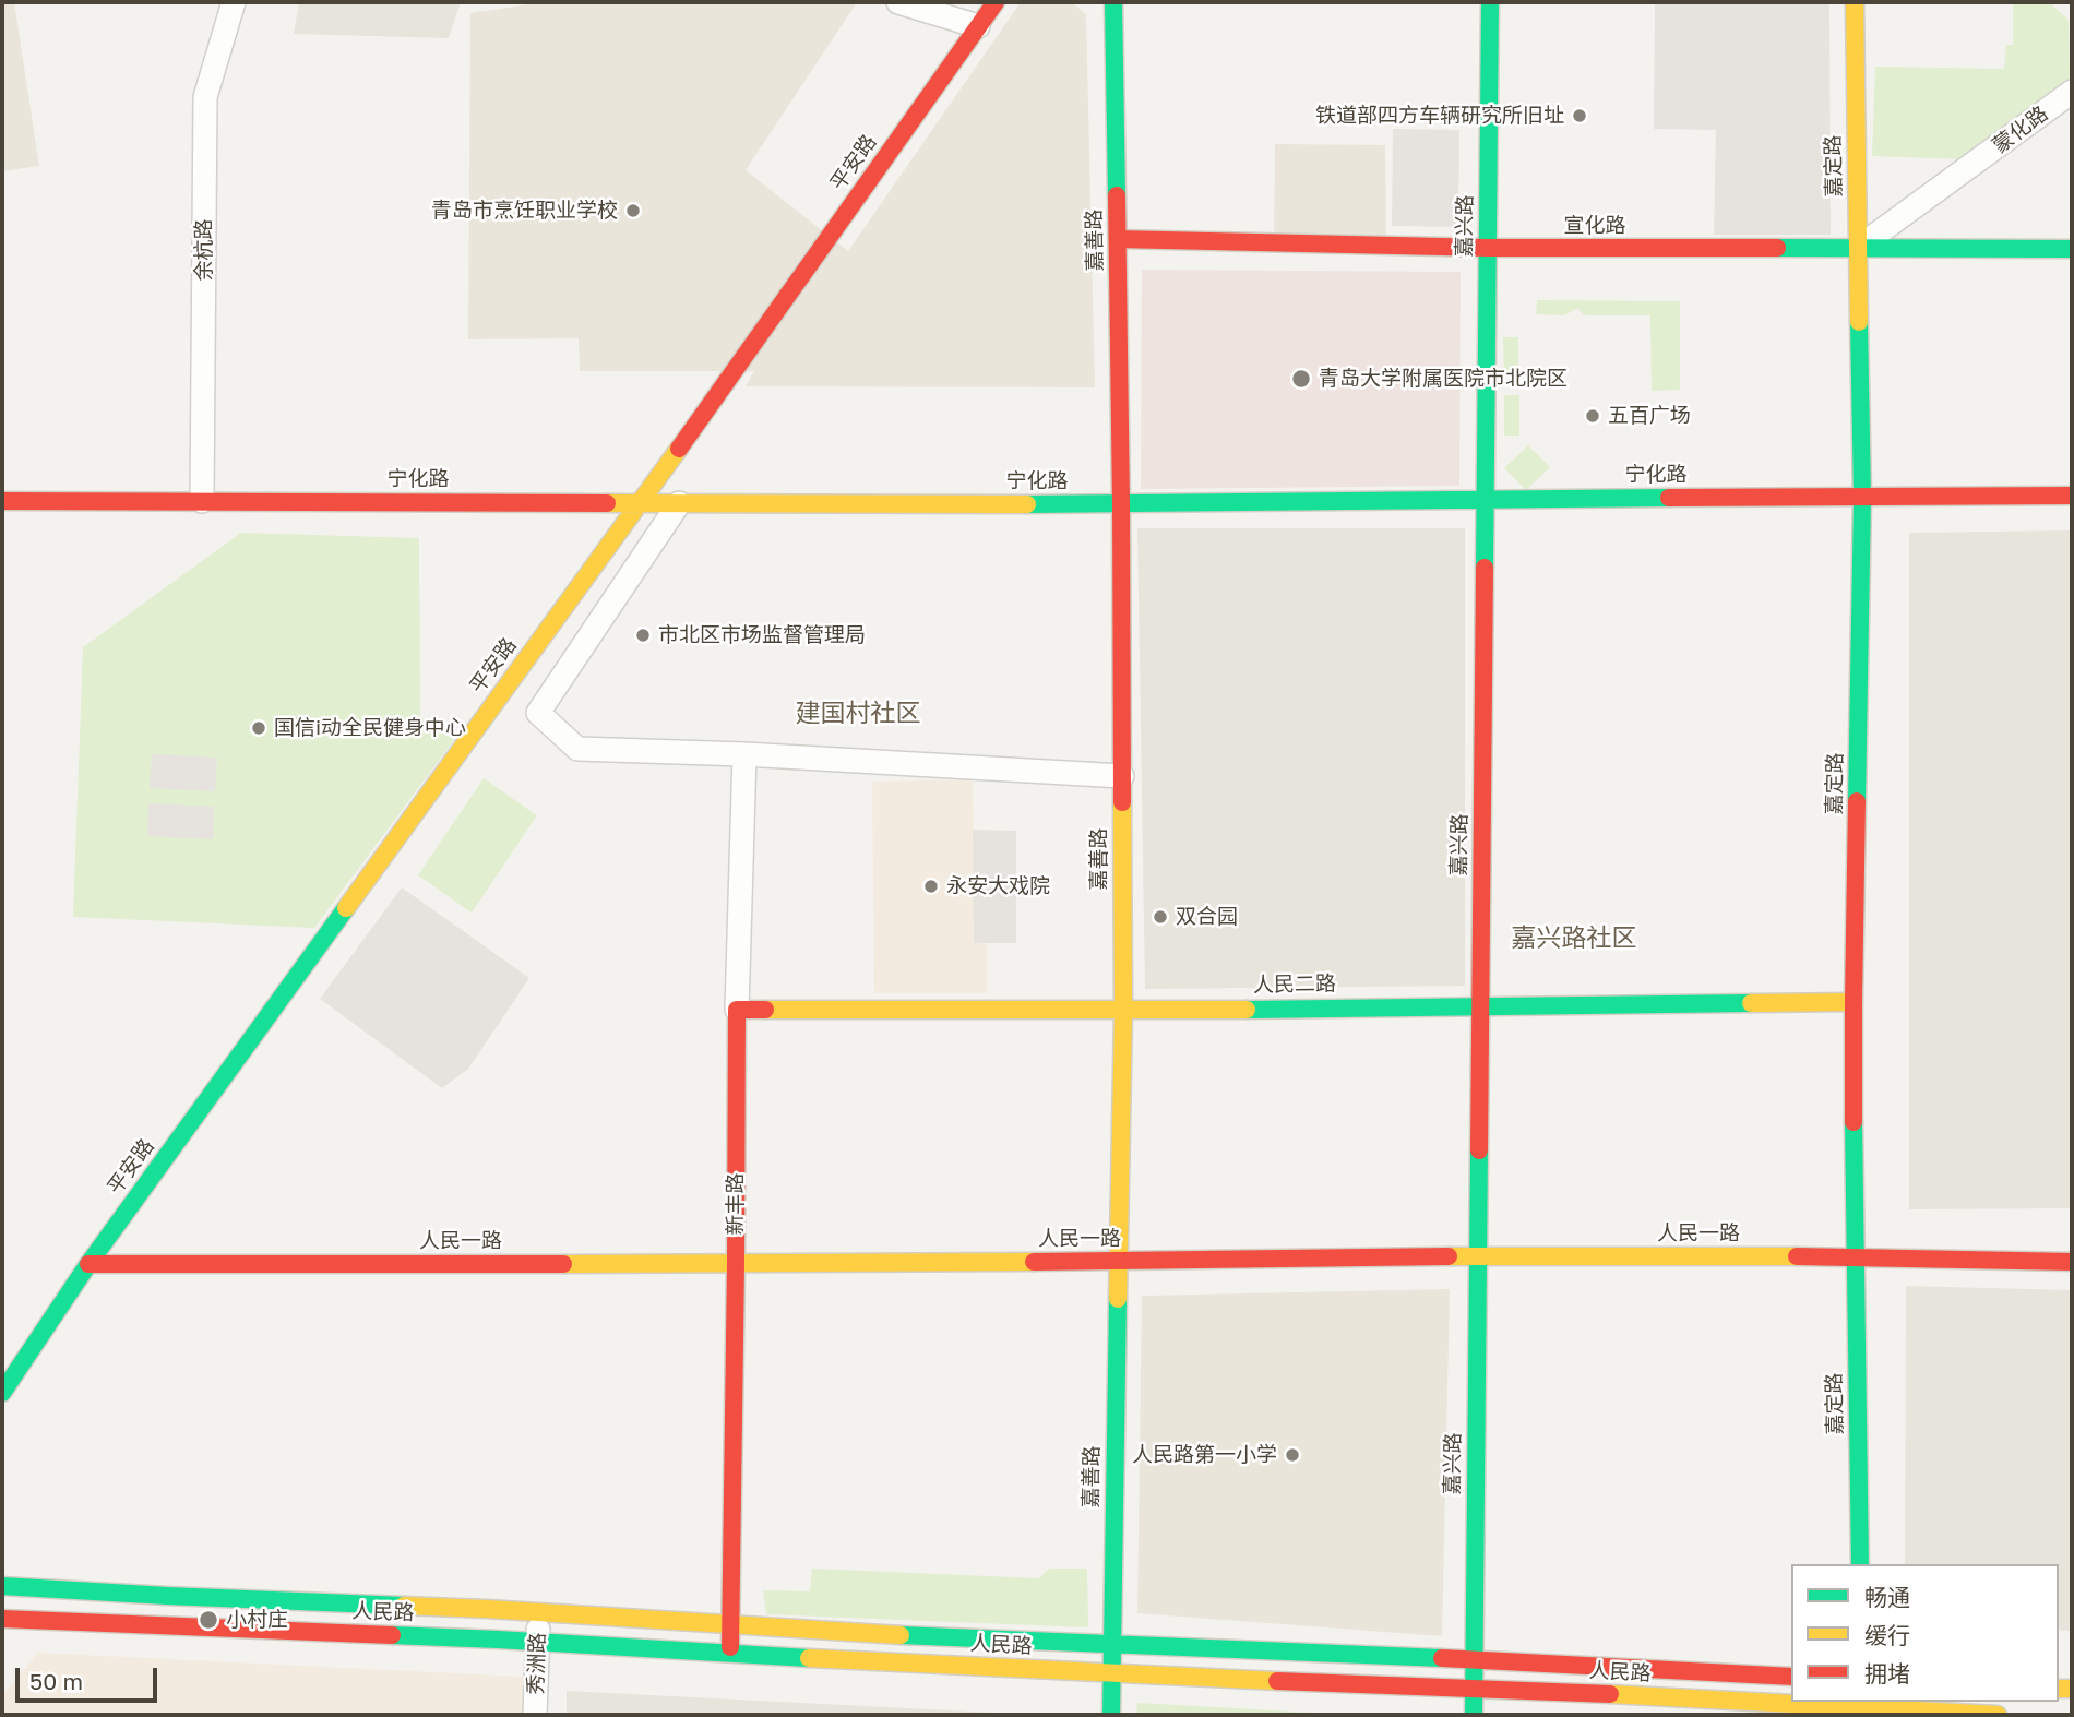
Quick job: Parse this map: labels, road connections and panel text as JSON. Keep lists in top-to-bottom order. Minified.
{"streets":{"street":["蒙化路","平安路","嘉定路","嘉兴路","宣化路","嘉善路","余杭路","宁化路","人民二路","新丰路","人民一路","人民路","秀洲路"]},"crossings":[["蒙化路","嘉定路"],["蒙化路","宣化路"],["平安路","宁化路"],["平安路","人民一路"],["嘉定路","宣化路"],["嘉定路","宁化路"],["嘉定路","人民二路"],["嘉定路","人民一路"],["嘉兴路","宣化路"],["嘉兴路","宁化路"],["嘉兴路","人民二路"],["嘉兴路","人民一路"],["嘉兴路","人民路"],["宣化路","嘉善路"],["嘉善路","宁化路"],["嘉善路","人民二路"],["嘉善路","人民一路"],["嘉善路","人民路"],["余杭路","宁化路"],["人民二路","新丰路"],["新丰路","人民一路"],["新丰路","人民路"],["人民路","秀洲路"]],"districts":["建国村社区","嘉兴路社区"],"places":["铁道部四方车辆研究所旧址","青岛市烹饪职业学校","青岛大学附属医院市北院区","五百广场","市北区市场监督管理局","国信i动全民健身中心","永安大戏院","双合园","人民路第一小学","小村庄"],"legend":["畅通","缓行","拥堵"],"scale_bar":"50 m"}
